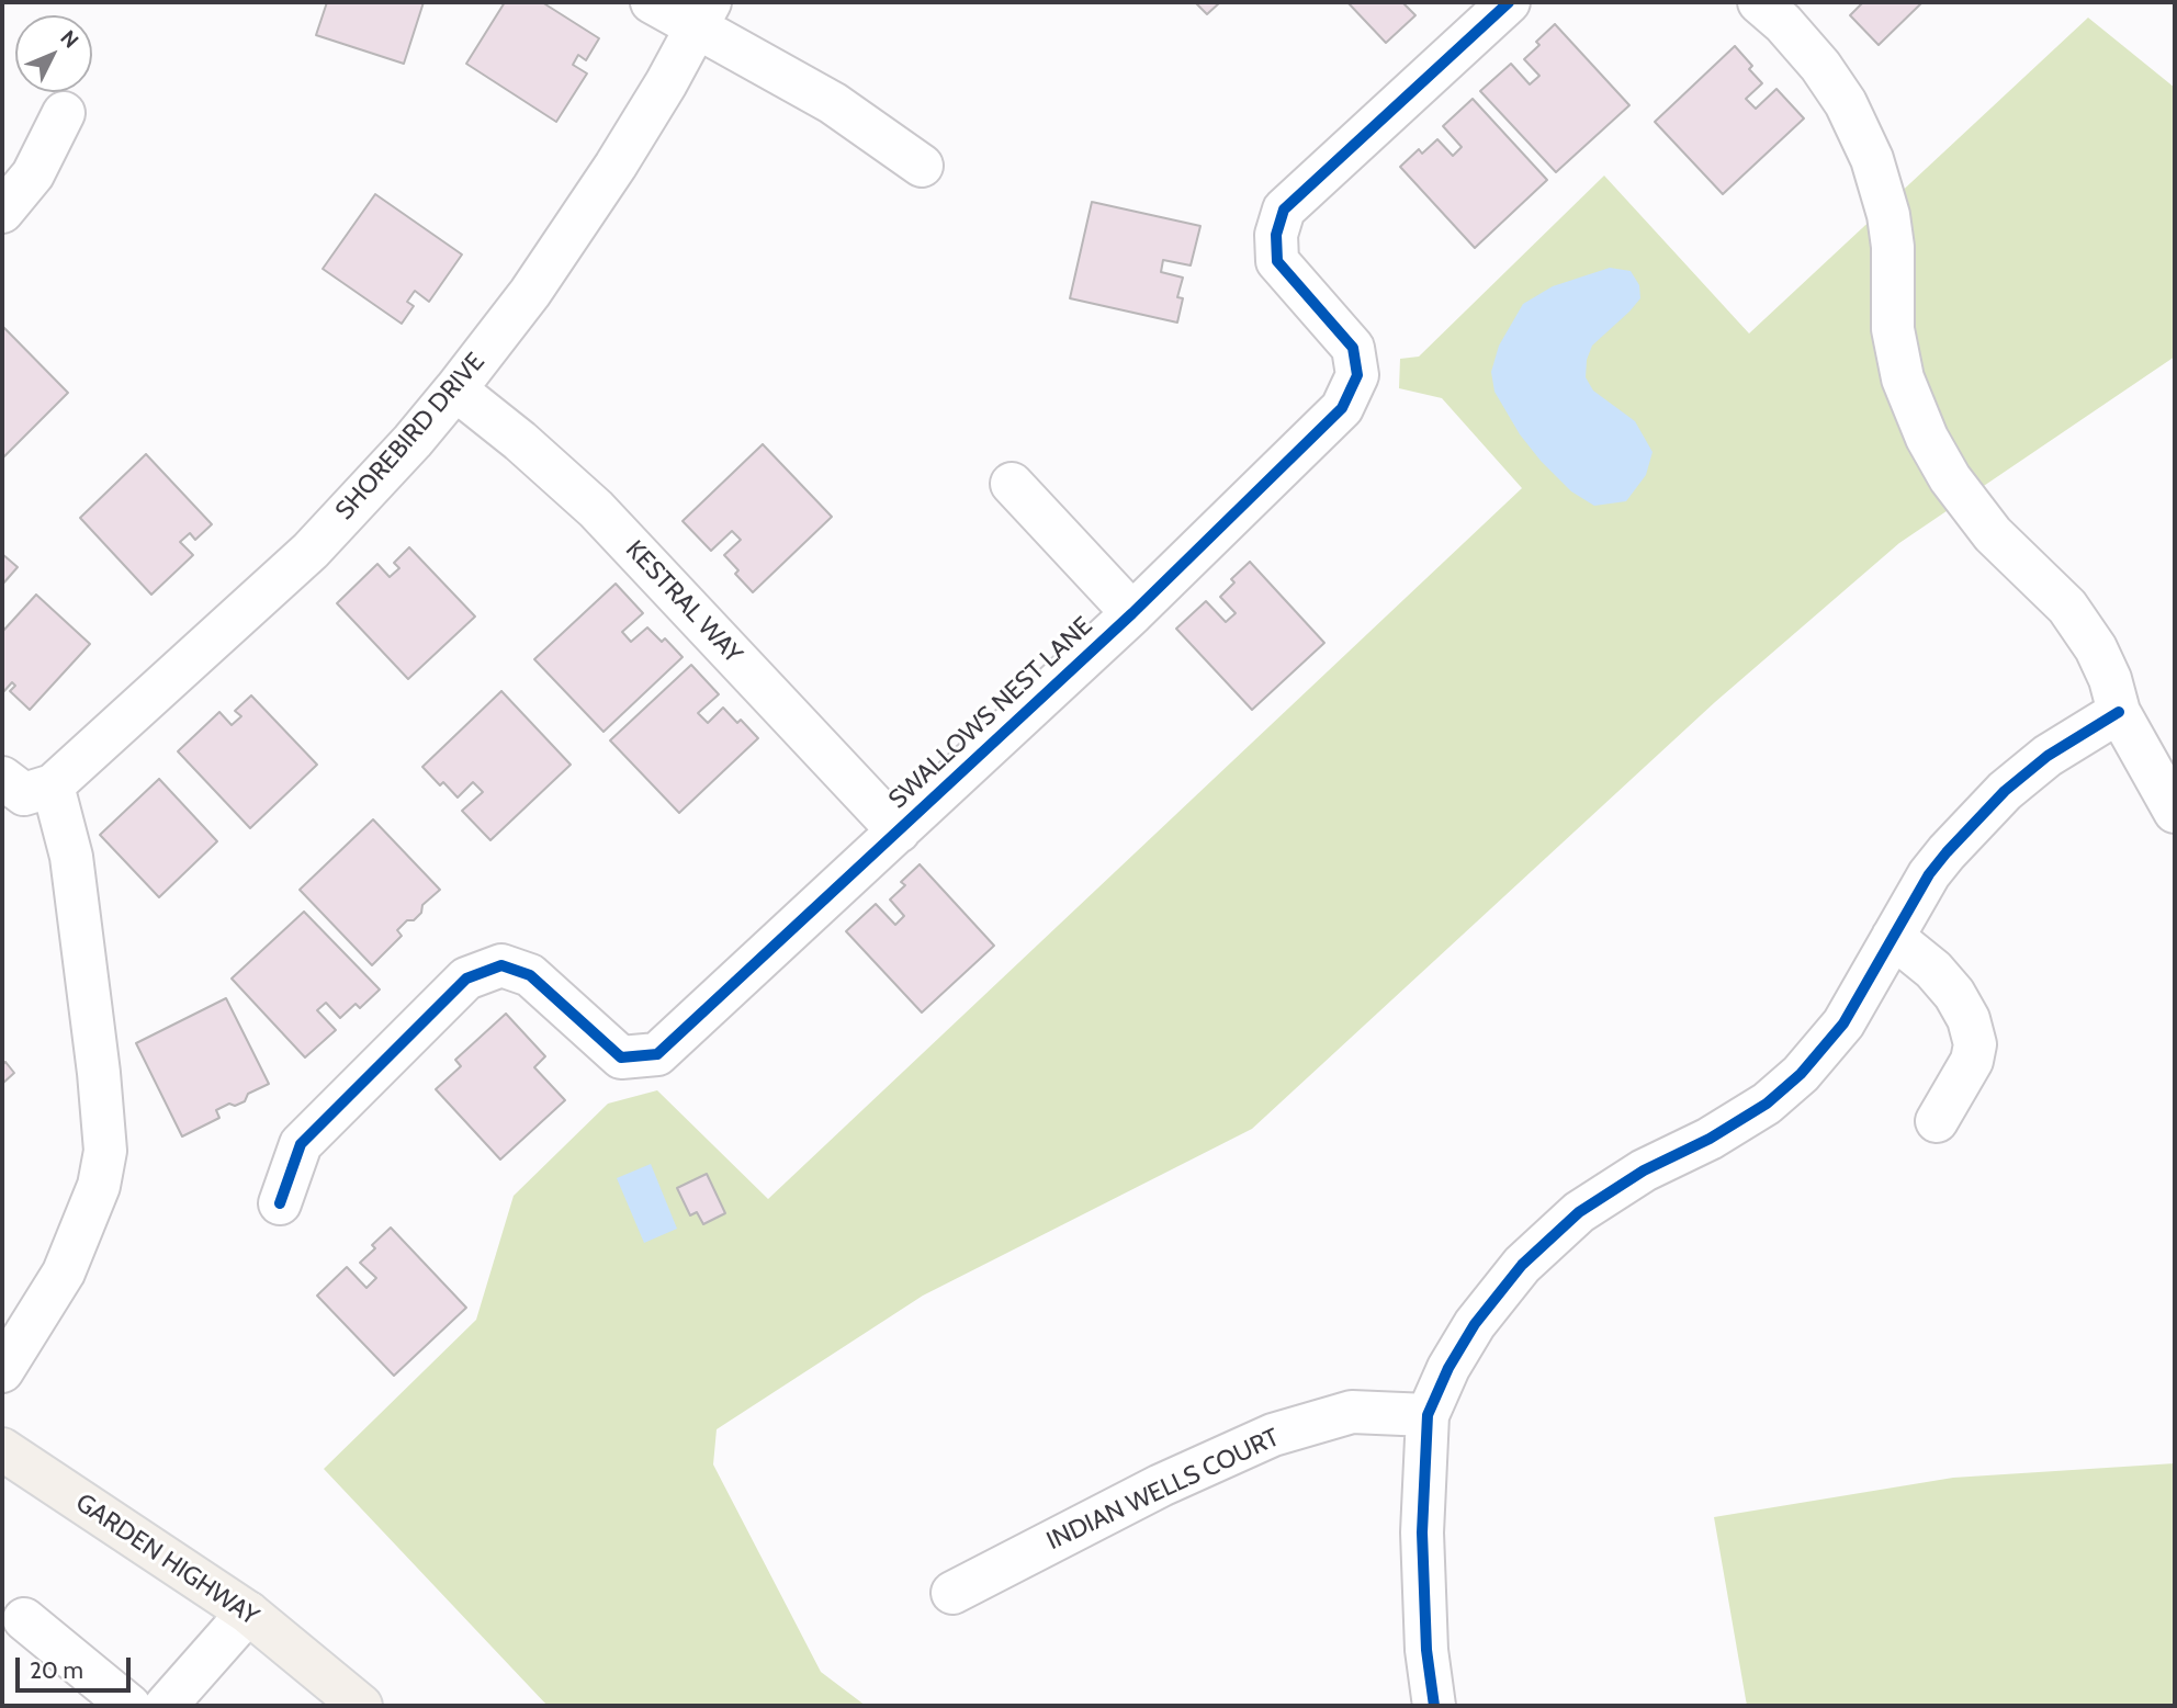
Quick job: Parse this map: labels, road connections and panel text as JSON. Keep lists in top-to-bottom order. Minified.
{"streets":{"main road":["GARDEN HIGHWAY"],"street":["SHOREBIRD DRIVE","KESTRAL WAY","SWALLOWS NEST LANE","INDIAN WELLS COURT"]},"crossings":[["SHOREBIRD DRIVE","KESTRAL WAY"],["KESTRAL WAY","SWALLOWS NEST LANE"]],"scale_bar":"20 m","north":"top right"}
